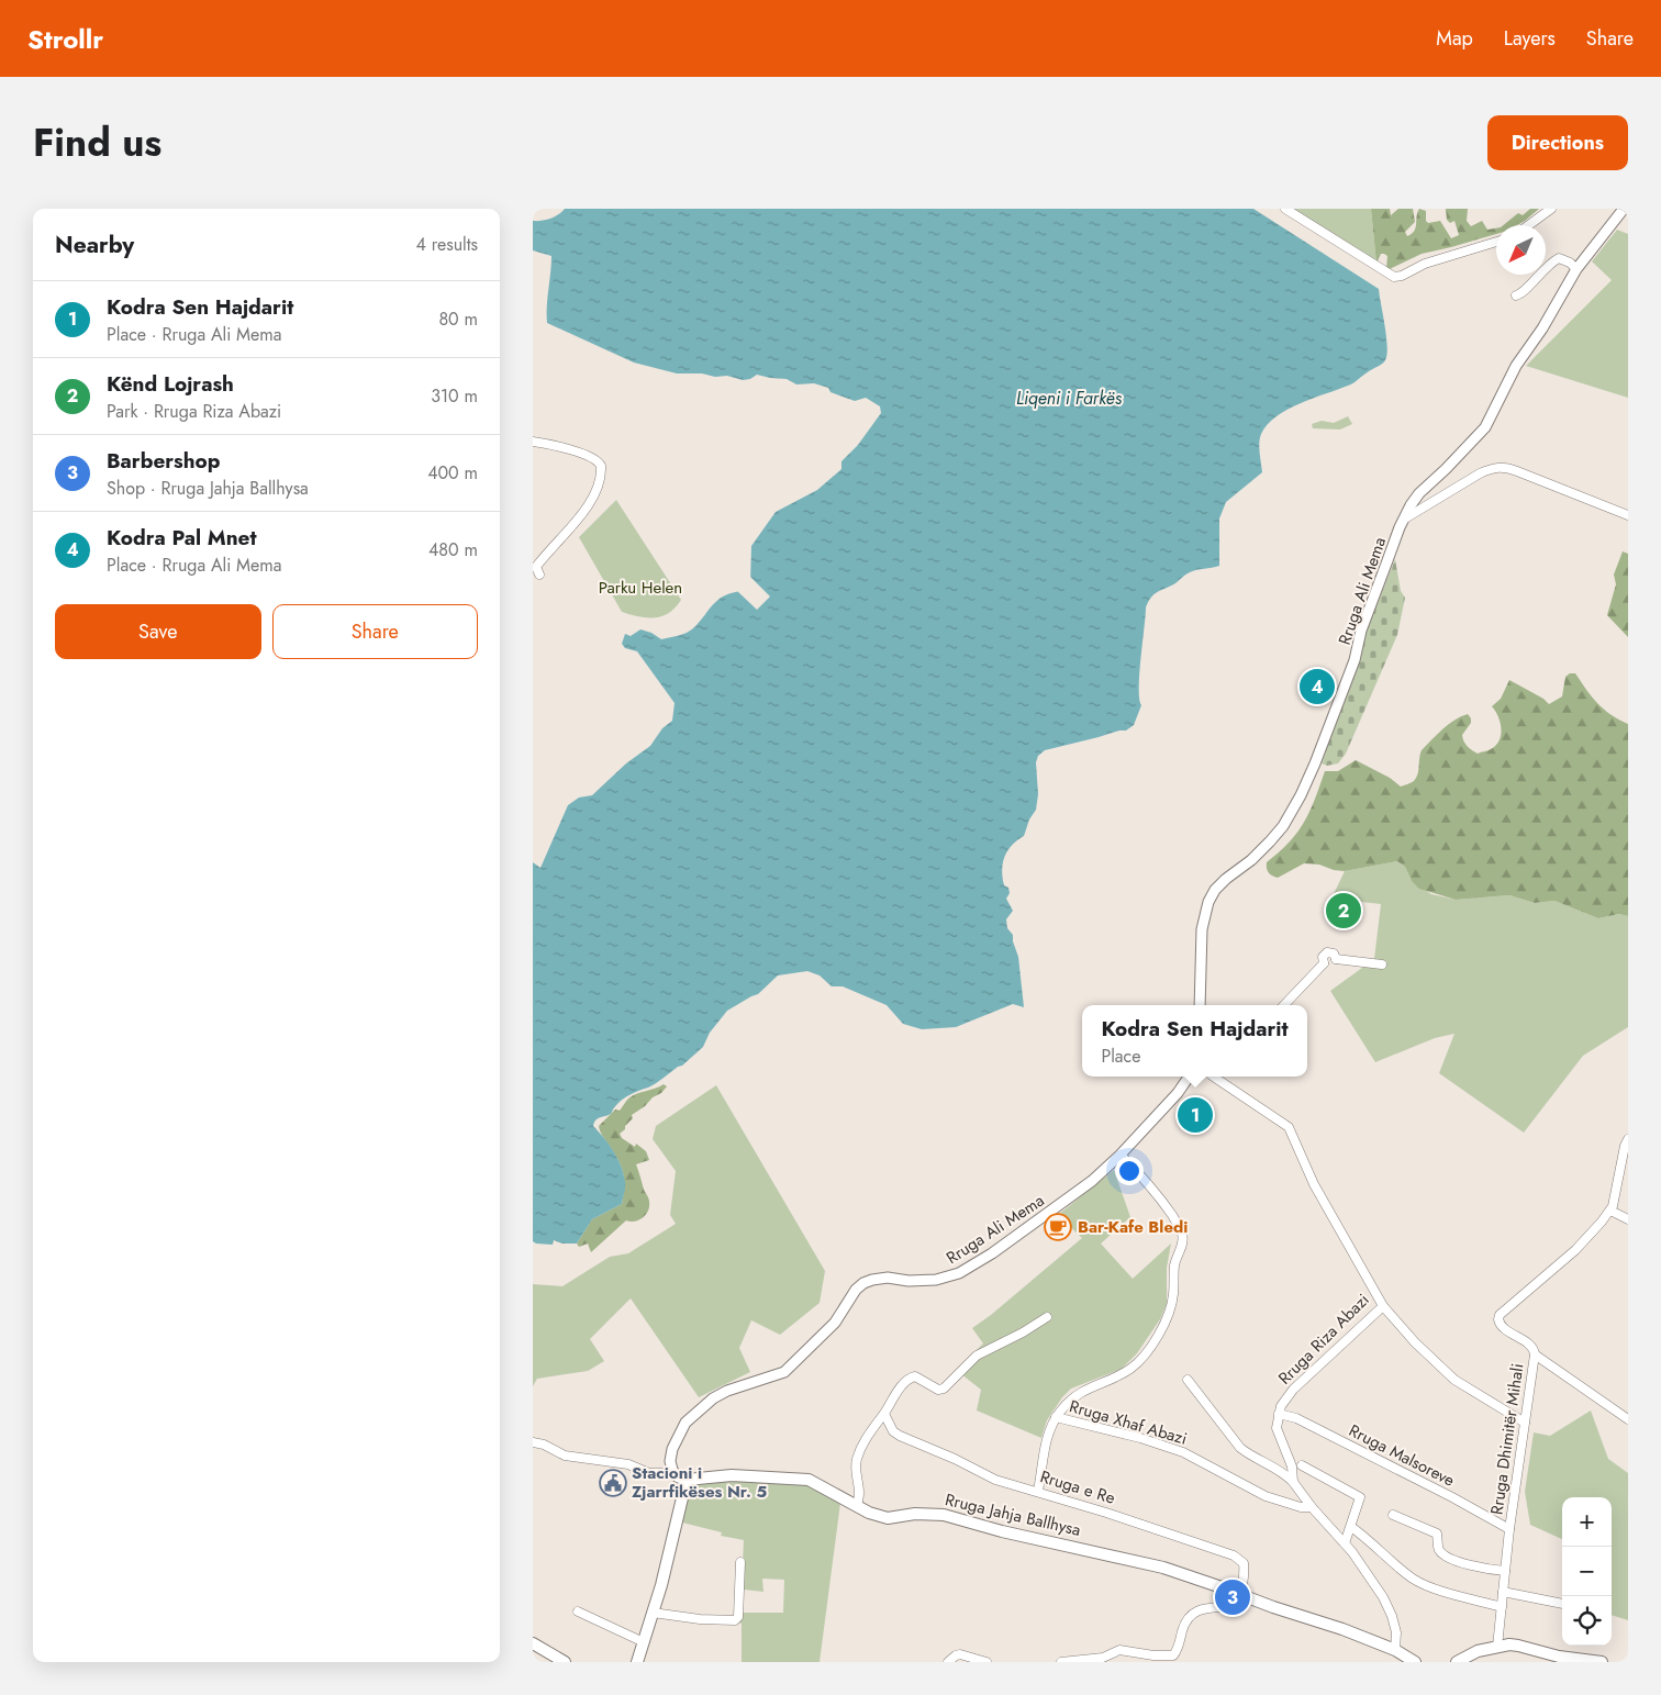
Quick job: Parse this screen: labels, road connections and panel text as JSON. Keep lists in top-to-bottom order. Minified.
{"streets":{"main road":["Rruga Jahja Ballhysa"],"street":["Rruga Ali Mema","Rruga Riza Abazi","Rruga Xhaf Abazi","Rruga Dhimitër Mihali","Rruga Malsoreve","Rruga e Re"]},"crossings":[["Rruga Ali Mema","Rruga Xhaf Abazi"],["Rruga Riza Abazi","Rruga Malsoreve"],["Rruga Xhaf Abazi","Rruga e Re"],["Rruga Dhimitër Mihali","Rruga Malsoreve"],["Rruga e Re","Rruga Jahja Ballhysa"]],"water":["Liqeni i Farkës"],"parks":["Parku Helen"],"places":{"cafe":["Bar-Kafe Bledi"],"public building":["Stacioni i Zjarrfikëses Nr. 5"]},"north":"bottom left","page":{"header":"Strollr","nav":["Map","Layers","Share"],"title":"Find us","buttons":["Directions",["Save","Share"]],"heading":["Nearby","4 results"],"list":[{"mark":"1","name":"Kodra Sen Hajdarit","note":"Place · Rruga Ali Mema","value":"80 m"},{"mark":"2","name":"Kënd Lojrash","note":"Park · Rruga Riza Abazi","value":"310 m"},{"mark":"3","name":"Barbershop","note":"Shop · Rruga Jahja Ballhysa","value":"400 m"},{"mark":"4","name":"Kodra Pal Mnet","note":"Place · Rruga Ali Mema","value":"480 m"}],"pins":["4","2","1","3"],"popup":["Kodra Sen Hajdarit","Place"],"map_buttons":["+","−"]}}
